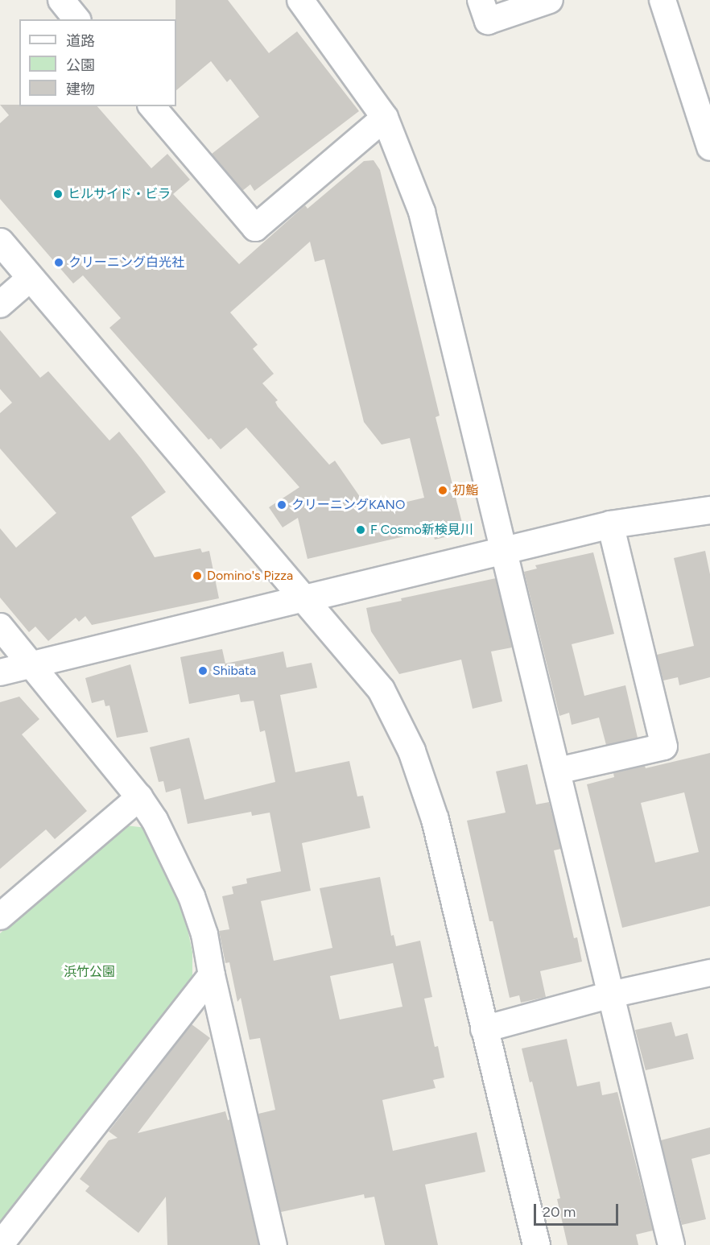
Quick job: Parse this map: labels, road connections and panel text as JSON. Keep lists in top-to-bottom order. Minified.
{"parks":["浜竹公園"],"places":["ヒルサイド・ビラ","クリーニング白光社","初鮨","クリーニングKANO","F Cosmo新検見川","Domino's Pizza","Shibata"],"legend":["道路","公園","建物"],"scale_bar":"20 m"}
